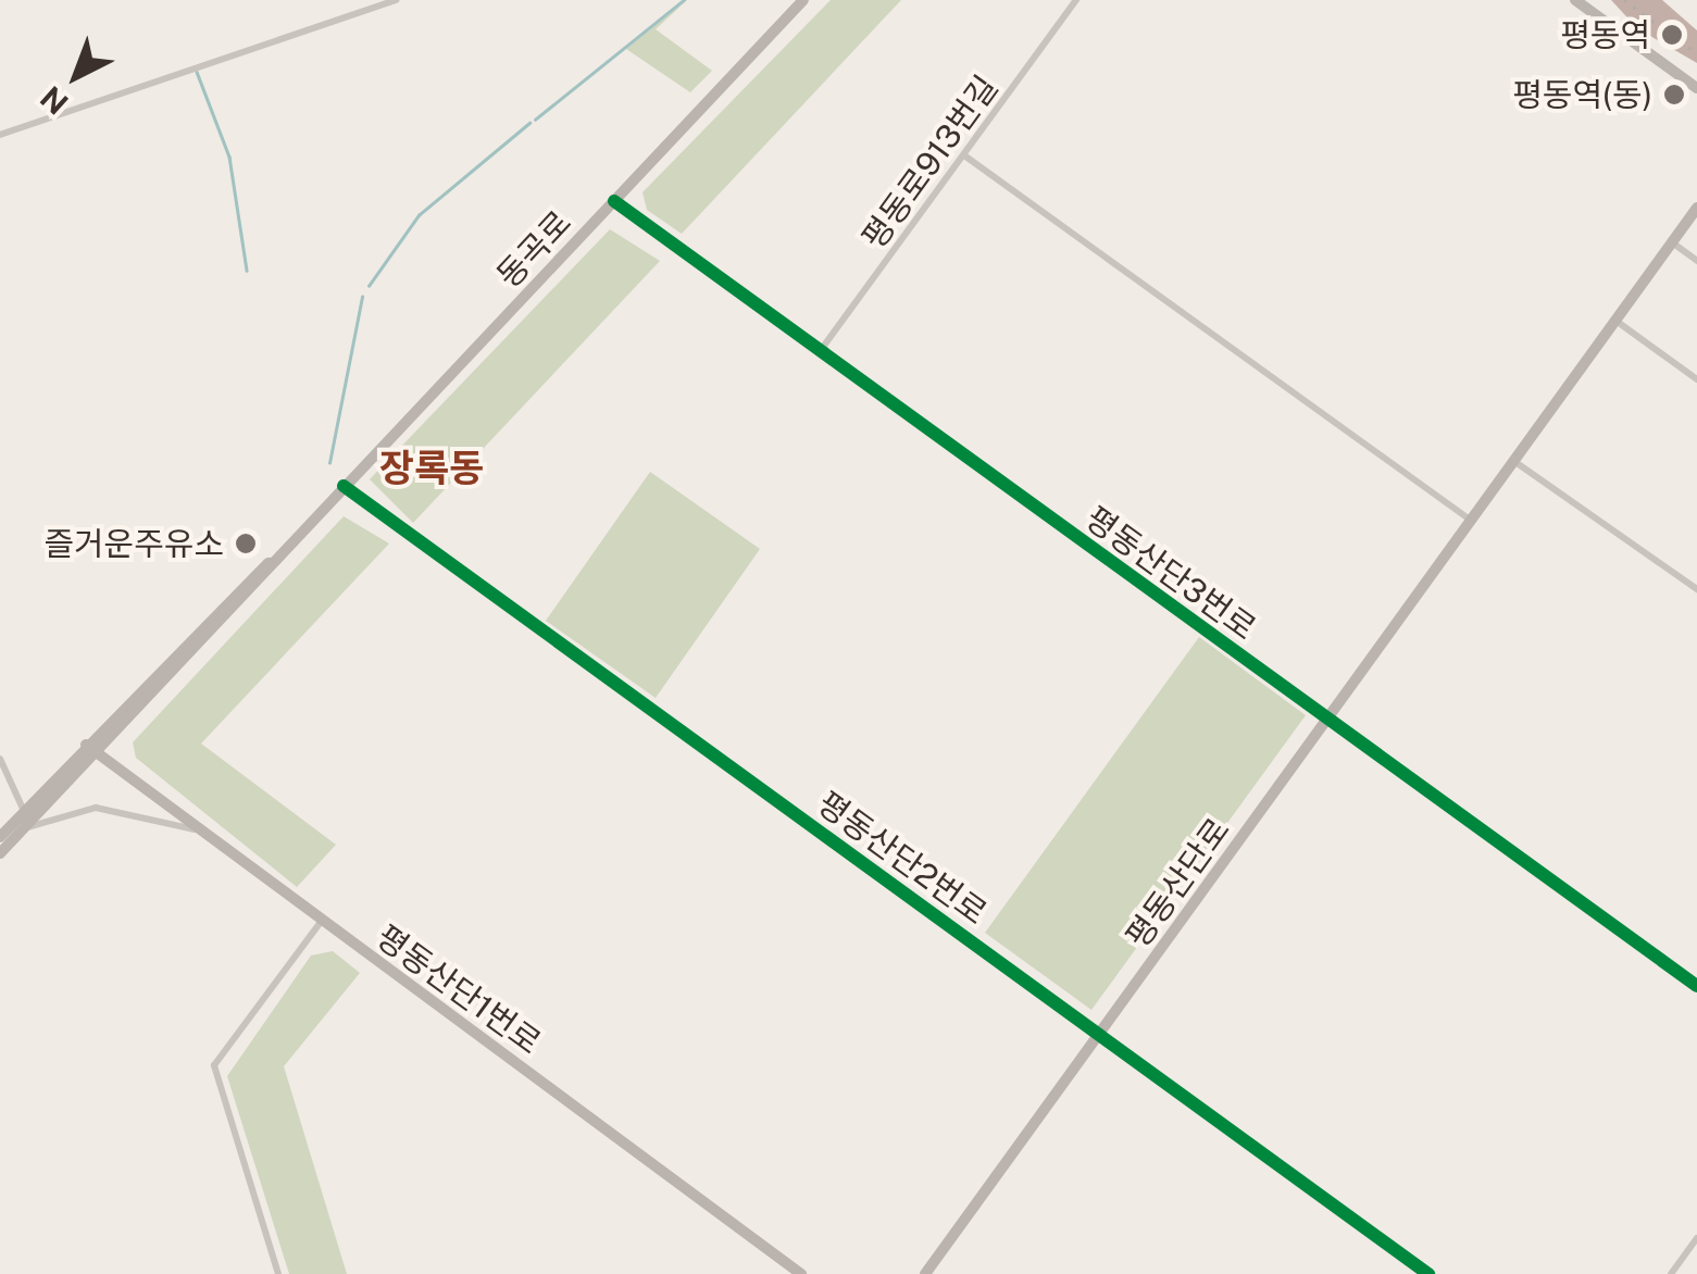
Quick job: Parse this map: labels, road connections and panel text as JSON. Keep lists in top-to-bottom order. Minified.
{"streets":{"street":["평동로913번길","동곡로","평동산단3번로","평동산단2번로","평동산단로","평동산단1번로"]},"crossings":[["평동로913번길","평동산단3번로"],["동곡로","평동산단3번로"],["동곡로","평동산단2번로"],["동곡로","평동산단1번로"],["평동산단3번로","평동산단로"],["평동산단2번로","평동산단로"]],"districts":["장록동"],"places":["평동역","평동역(동)","즐거운주유소"],"north":"bottom left"}
